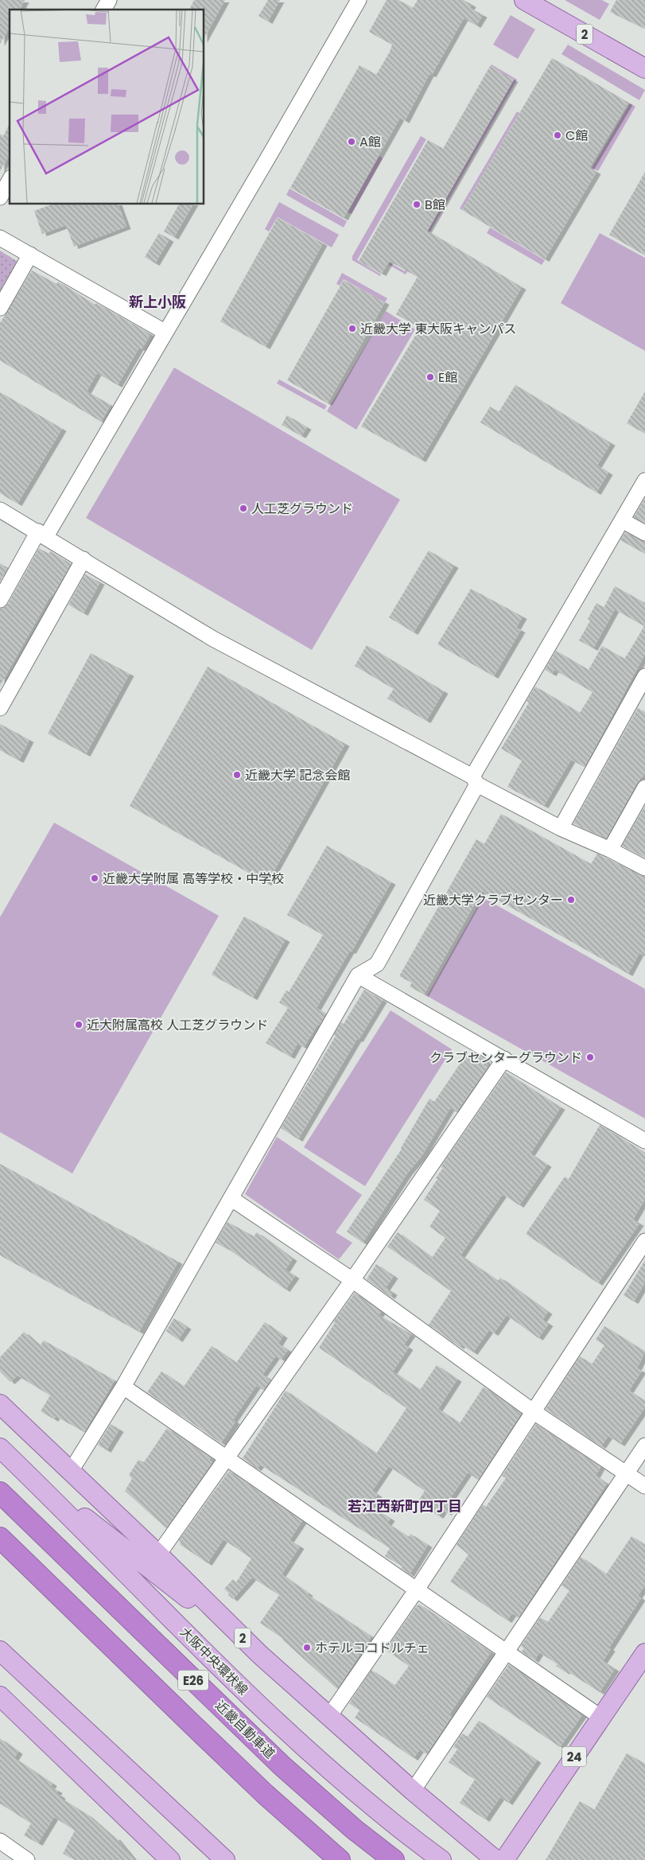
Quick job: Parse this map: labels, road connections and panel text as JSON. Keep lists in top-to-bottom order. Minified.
{"streets":{"highway":["E26","近畿自動車道"],"main road":["2","大阪中央環状線","24"]},"districts":["新上小阪","若江西新町四丁目"],"places":["C館","A館","B館","近畿大学 東大阪キャンパス","E館","人工芝グラウンド","近畿大学 記念会館","近畿大学附属 高等学校・中学校","近畿大学クラブセンター","近大附属高校 人工芝グラウンド","クラブセンターグラウンド","ホテルココドルチェ"]}
